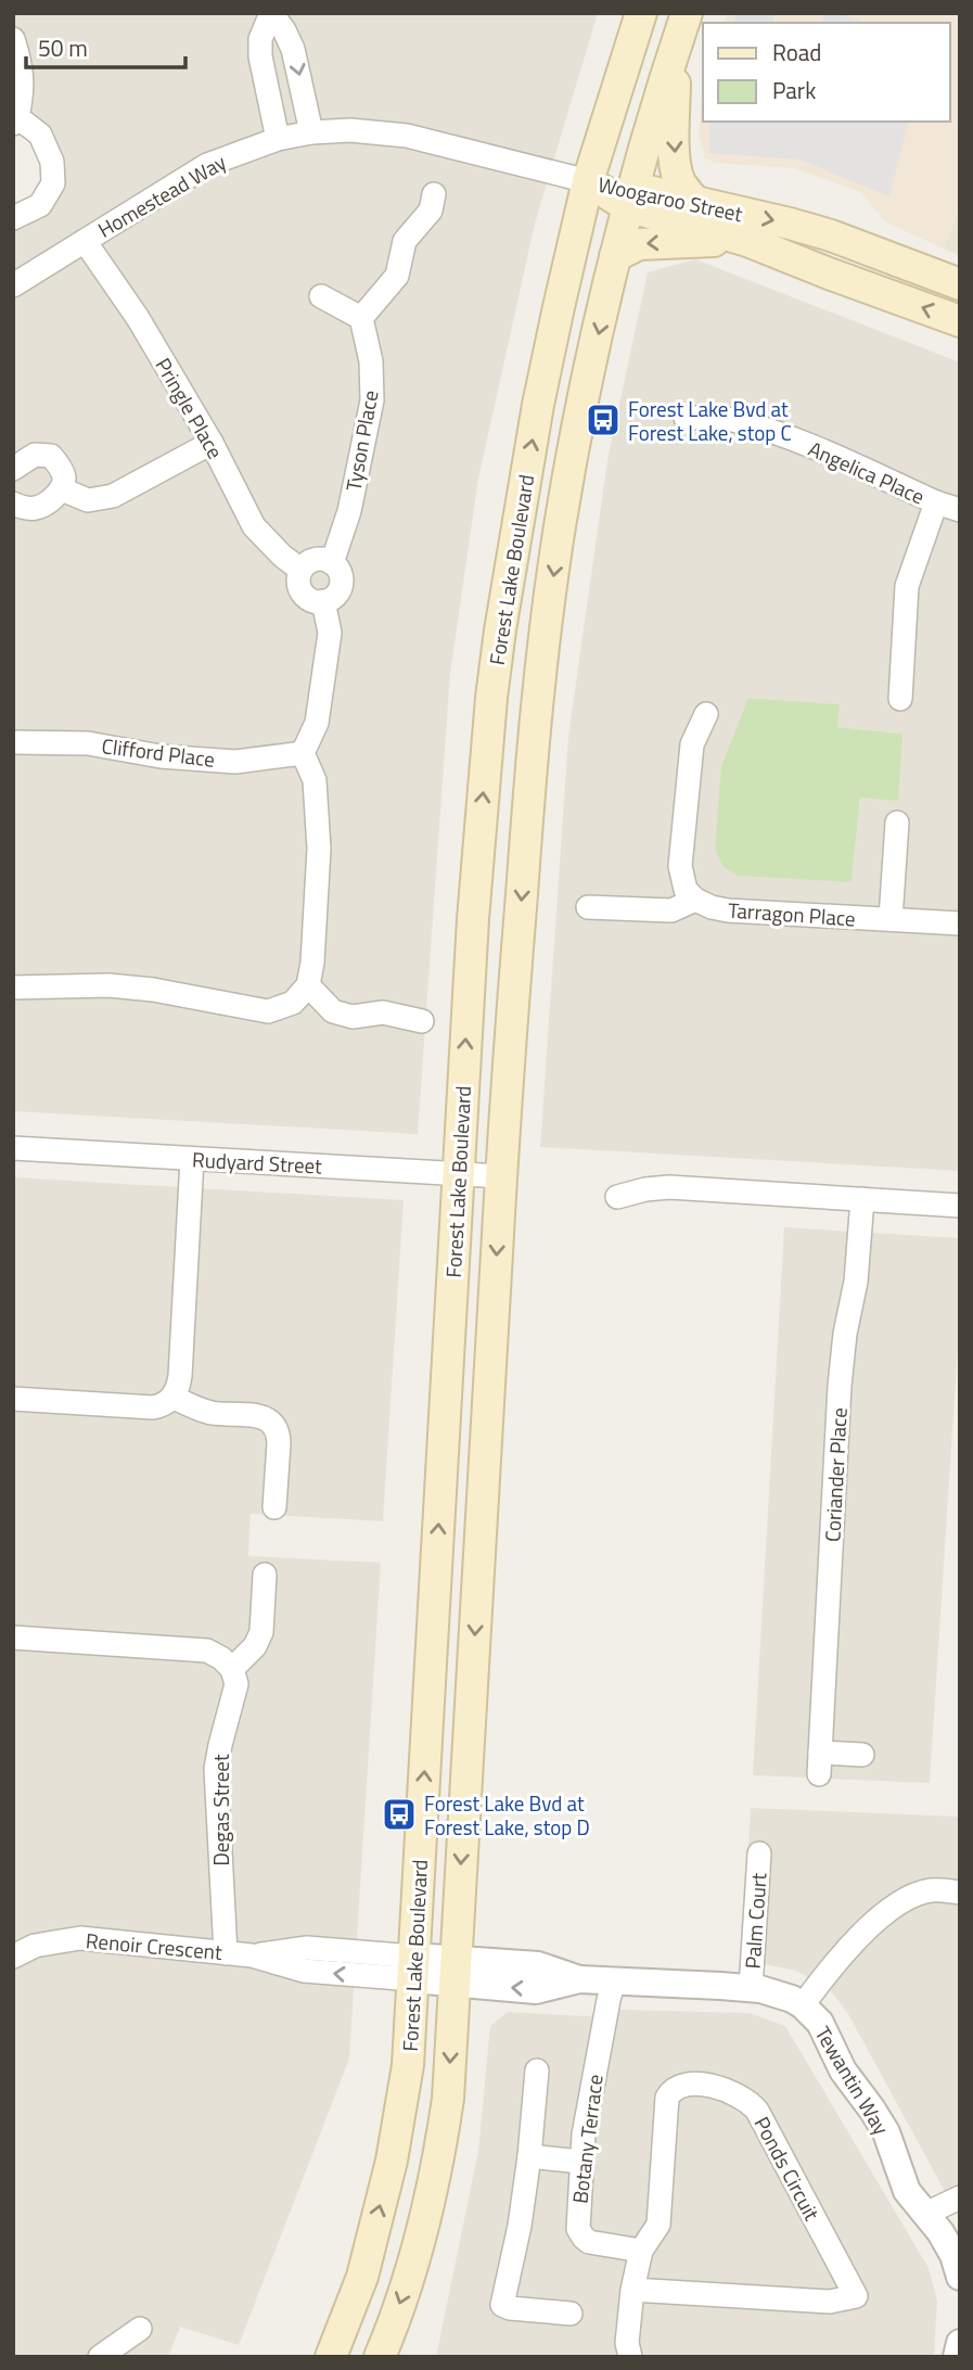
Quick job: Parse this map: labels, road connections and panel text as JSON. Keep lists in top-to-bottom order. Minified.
{"streets":{"main road":["Woogaroo Street","Forest Lake Boulevard"],"street":["Homestead Way","Pringle Place","Tyson Place","Angelica Place","Clifford Place","Tarragon Place","Rudyard Street","Coriander Place","Degas Street","Palm Court","Renoir Crescent","Tewantin Way","Botany Terrace","Ponds Circuit"]},"crossings":[["Homestead Way","Woogaroo Street"],["Homestead Way","Pringle Place"],["Homestead Way","Forest Lake Boulevard"],["Woogaroo Street","Forest Lake Boulevard"],["Pringle Place","Tyson Place"],["Forest Lake Boulevard","Rudyard Street"],["Forest Lake Boulevard","Renoir Crescent"],["Forest Lake Boulevard","Tewantin Way"],["Degas Street","Renoir Crescent"],["Palm Court","Tewantin Way"],["Renoir Crescent","Tewantin Way"],["Tewantin Way","Botany Terrace"],["Botany Terrace","Ponds Circuit"]],"places":{"bus stop":["Forest Lake Bvd at Forest Lake, stop C","Forest Lake Bvd at Forest Lake, stop D"]},"legend":["Road","Park"],"scale_bar":"50 m"}
